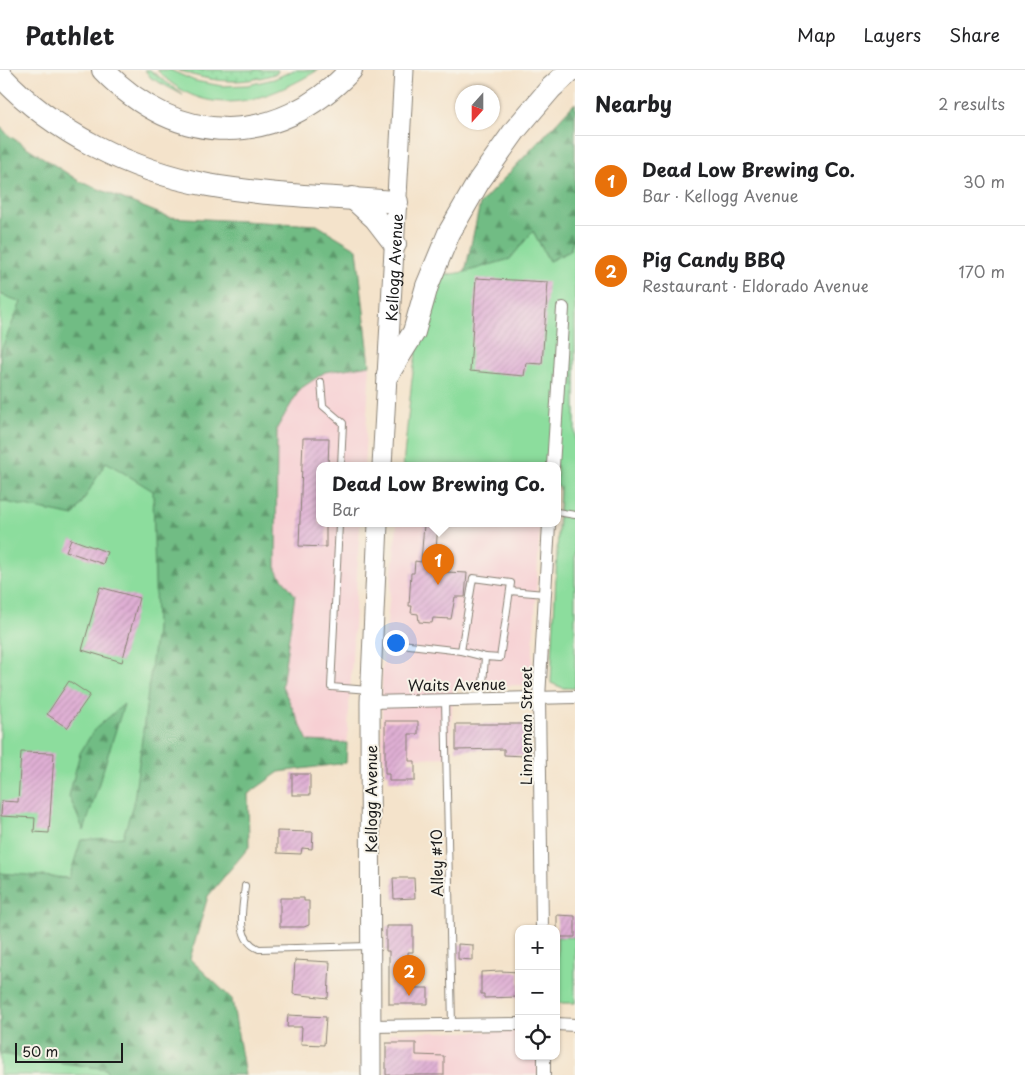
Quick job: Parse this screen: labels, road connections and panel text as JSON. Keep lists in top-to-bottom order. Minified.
{"streets":{"main road":["Kellogg Avenue"],"street":["Waits Avenue","Linneman Street"],"lane":["Alley #10"]},"crossings":[["Kellogg Avenue","Waits Avenue"],["Waits Avenue","Linneman Street"],["Waits Avenue","Alley #10"]],"scale_bar":"50 m","north":"bottom","page":{"header":"Pathlet","nav":["Map","Layers","Share"],"heading":["Nearby","2 results"],"list":[{"mark":"1","name":"Dead Low Brewing Co.","note":"Bar · Kellogg Avenue","value":"30 m"},{"mark":"2","name":"Pig Candy BBQ","note":"Restaurant · Eldorado Avenue","value":"170 m"}],"popup":["Dead Low Brewing Co.","Bar"],"pins":["1","2"],"map_buttons":["+","−"],"scale":"50 m"}}
